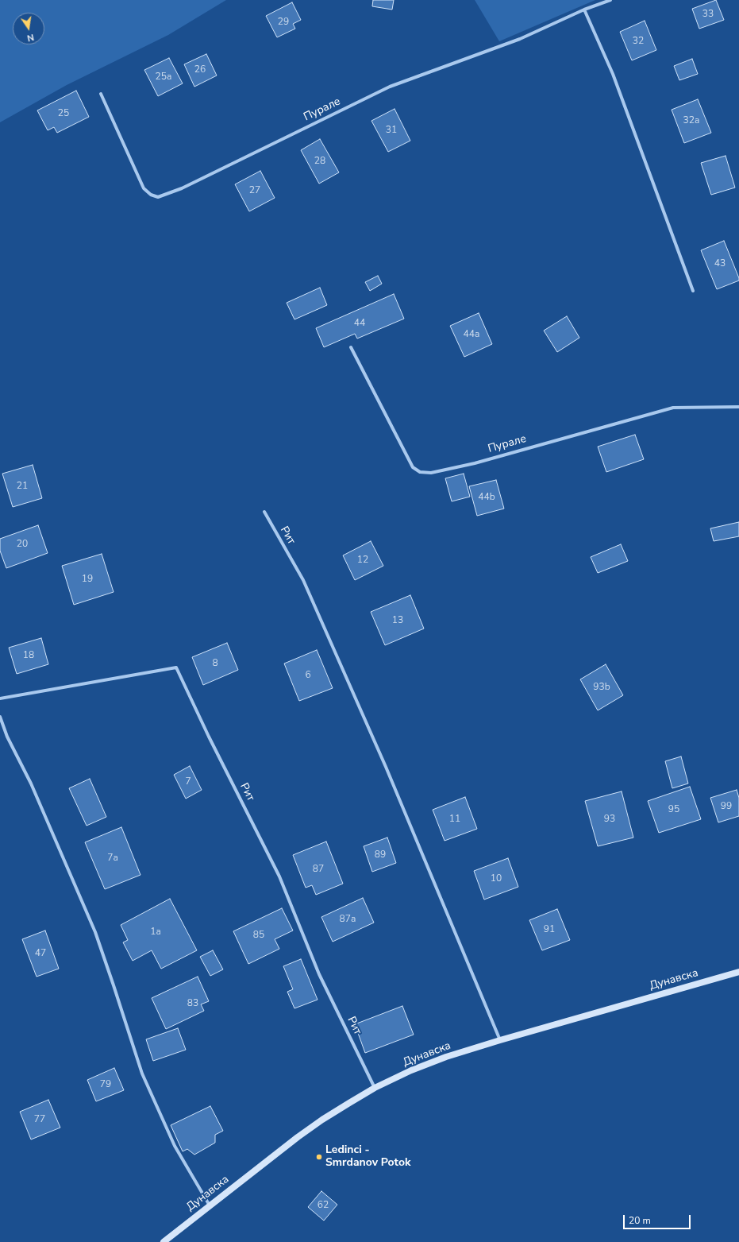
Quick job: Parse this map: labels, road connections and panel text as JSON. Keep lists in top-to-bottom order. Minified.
{"streets":{"main road":["Дунавска"],"street":["Пурале","Рит"]},"crossings":[["Рит","Дунавска"]],"places":["Ledinci - Smrdanov Potok"],"house_numbers":["33","29","32","26","25a","25","32a","31","28","27","43","44","44a","21","44b","20","12","19","13","18","8","6","93b","7","99","95","11","93","89","7a","87","10","87a","91","1a","85","47","83","79","77","62"],"scale_bar":"20 m","north":"bottom"}
